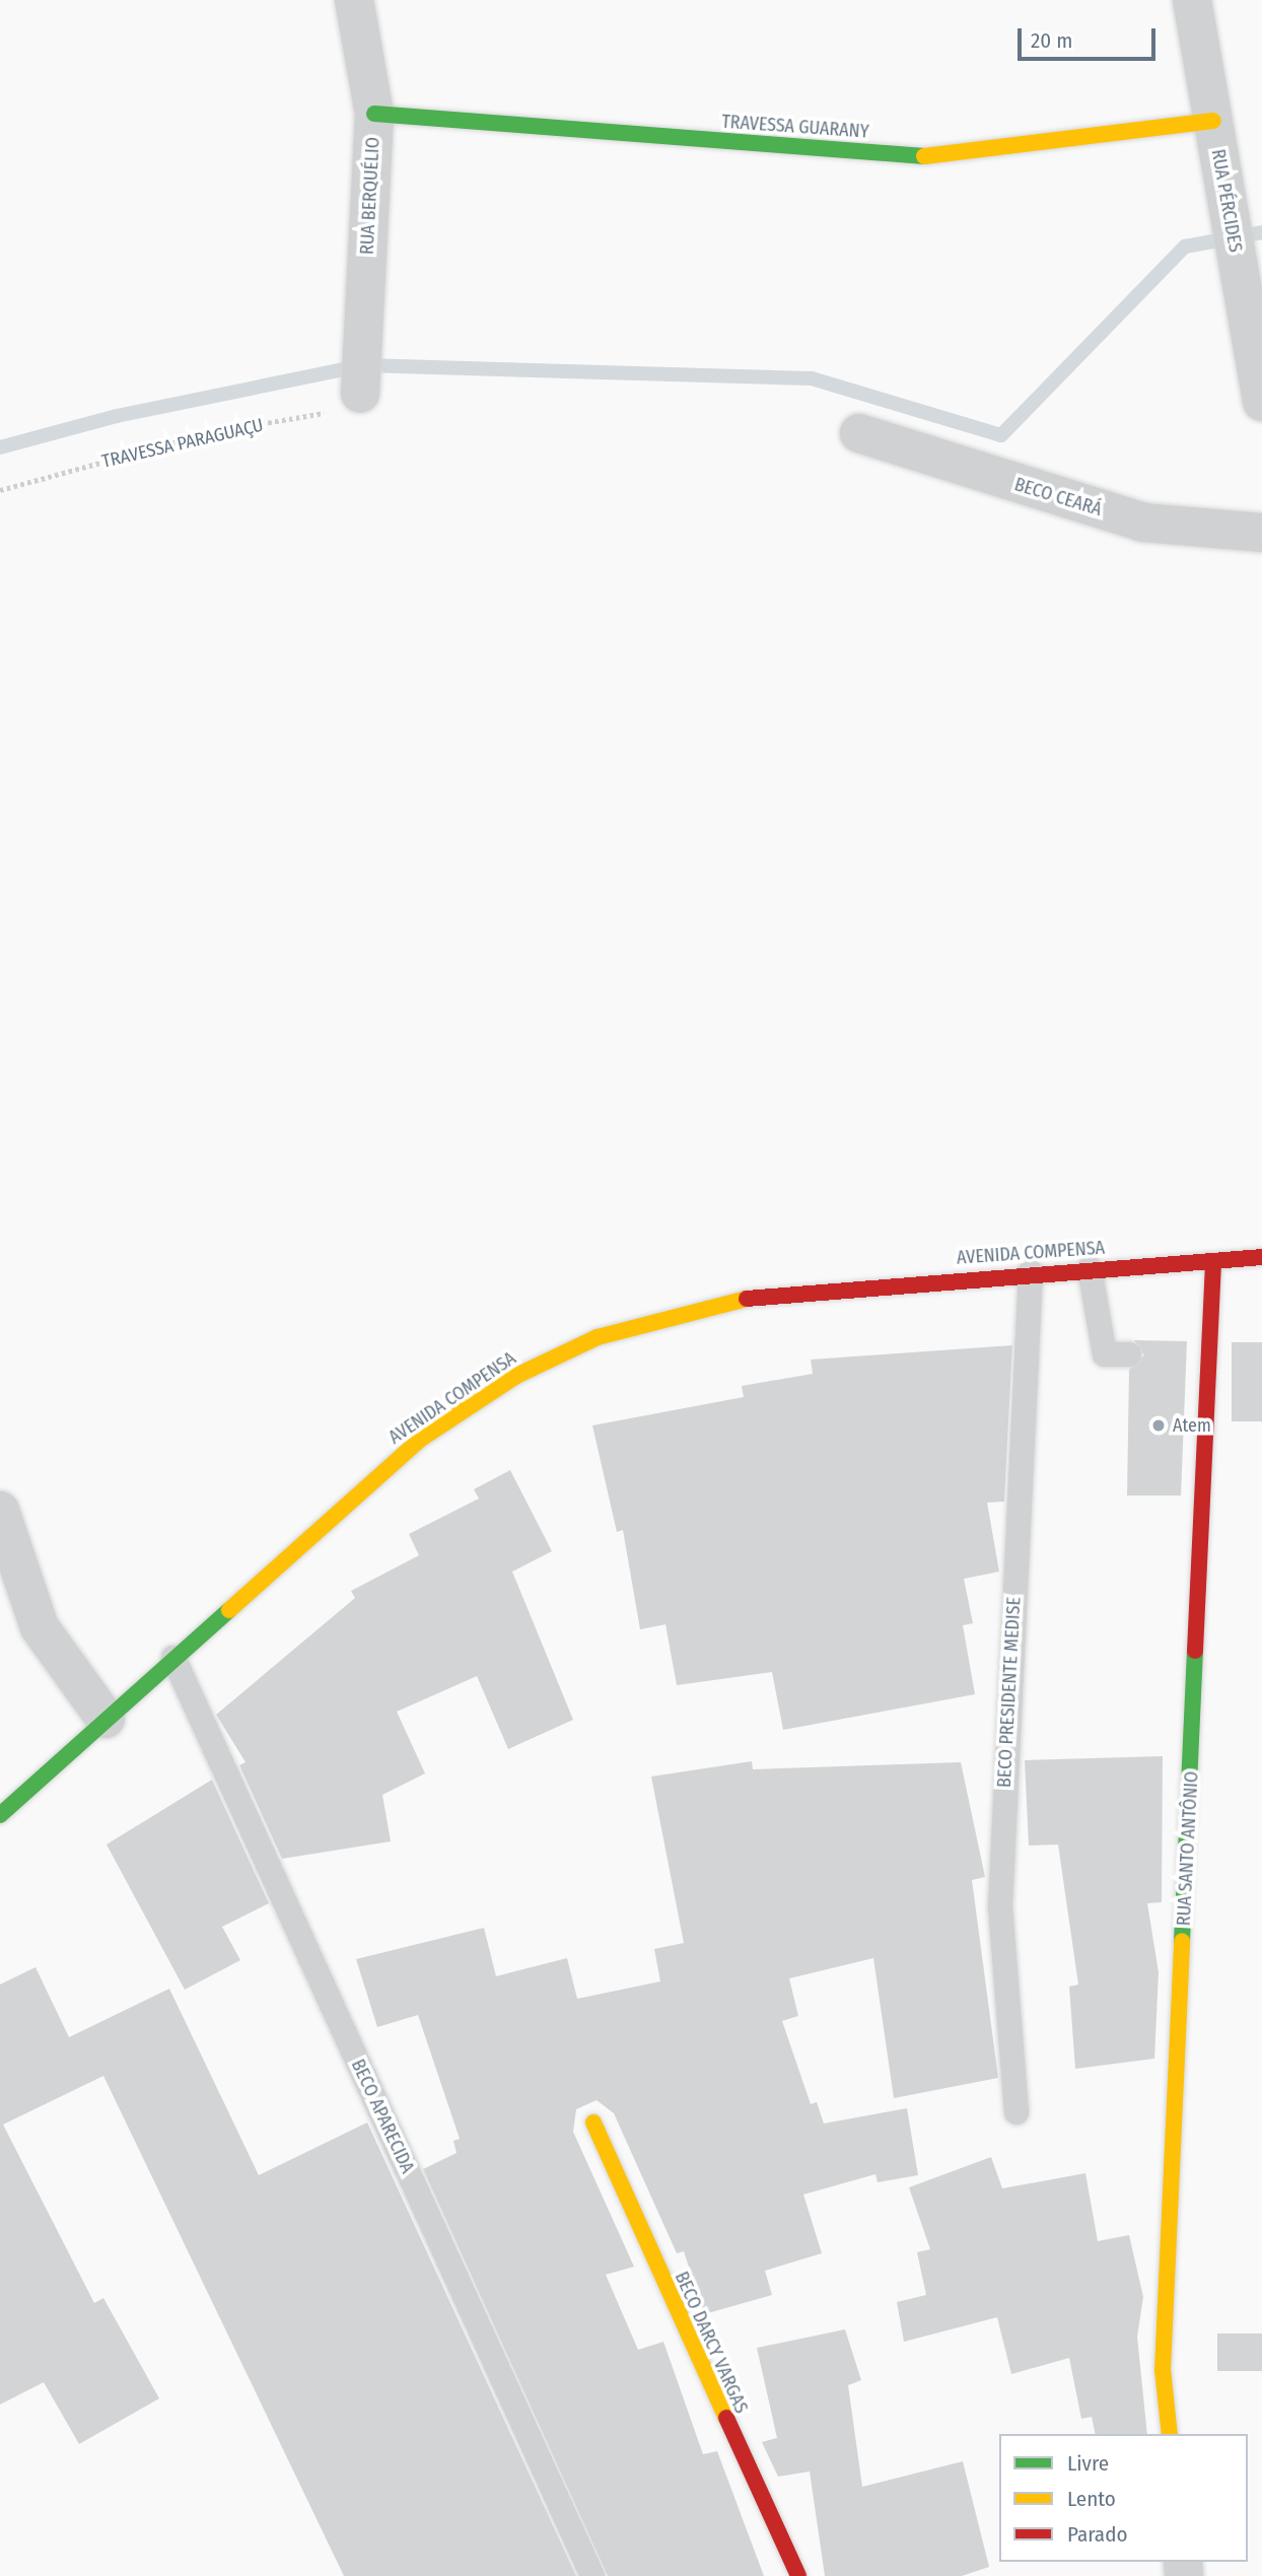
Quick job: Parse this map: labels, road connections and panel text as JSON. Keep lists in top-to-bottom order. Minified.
{"streets":{"street":["TRAVESSA GUARANY","RUA BERQUÉLIO","RUA PÉRCIDES","BECO CEARÁ","AVENIDA COMPENSA","RUA SANTO ANTÔNIO","BECO DARCY VARGAS"],"lane":["BECO PRESIDENTE MEDISE","BECO APARECIDA"],"path":["TRAVESSA PARAGUAÇU"]},"crossings":[["TRAVESSA GUARANY","RUA BERQUÉLIO"],["TRAVESSA GUARANY","RUA PÉRCIDES"],["RUA BERQUÉLIO","TRAVESSA PARAGUAÇU"],["AVENIDA COMPENSA","BECO PRESIDENTE MEDISE"],["AVENIDA COMPENSA","RUA SANTO ANTÔNIO"],["AVENIDA COMPENSA","BECO APARECIDA"]],"places":["Atem"],"legend":["Livre","Lento","Parado"],"scale_bar":"20 m"}
